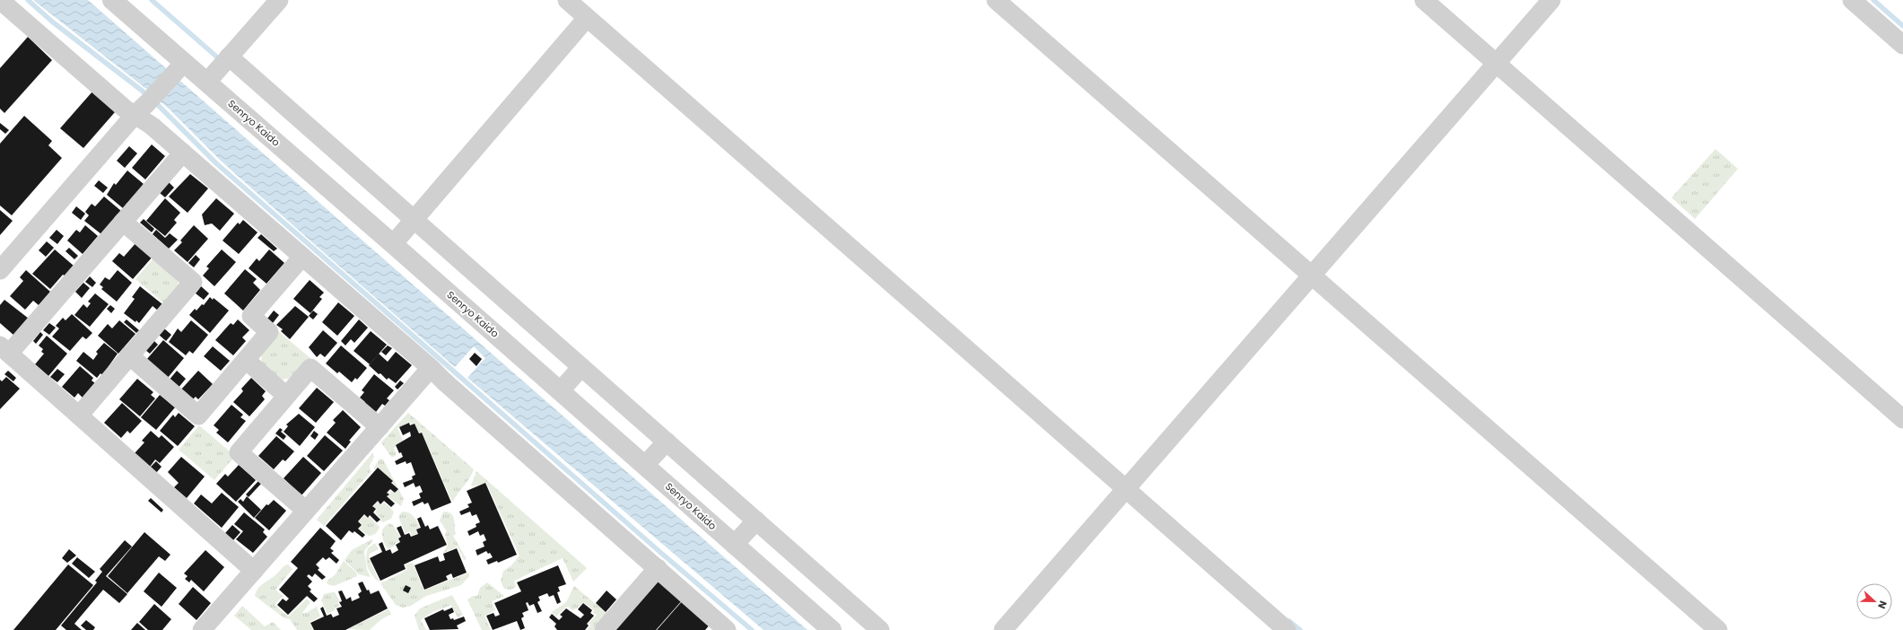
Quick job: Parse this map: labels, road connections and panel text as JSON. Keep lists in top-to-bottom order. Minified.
{"streets":{"street":["Senryo Kaido"]},"north":"right"}
